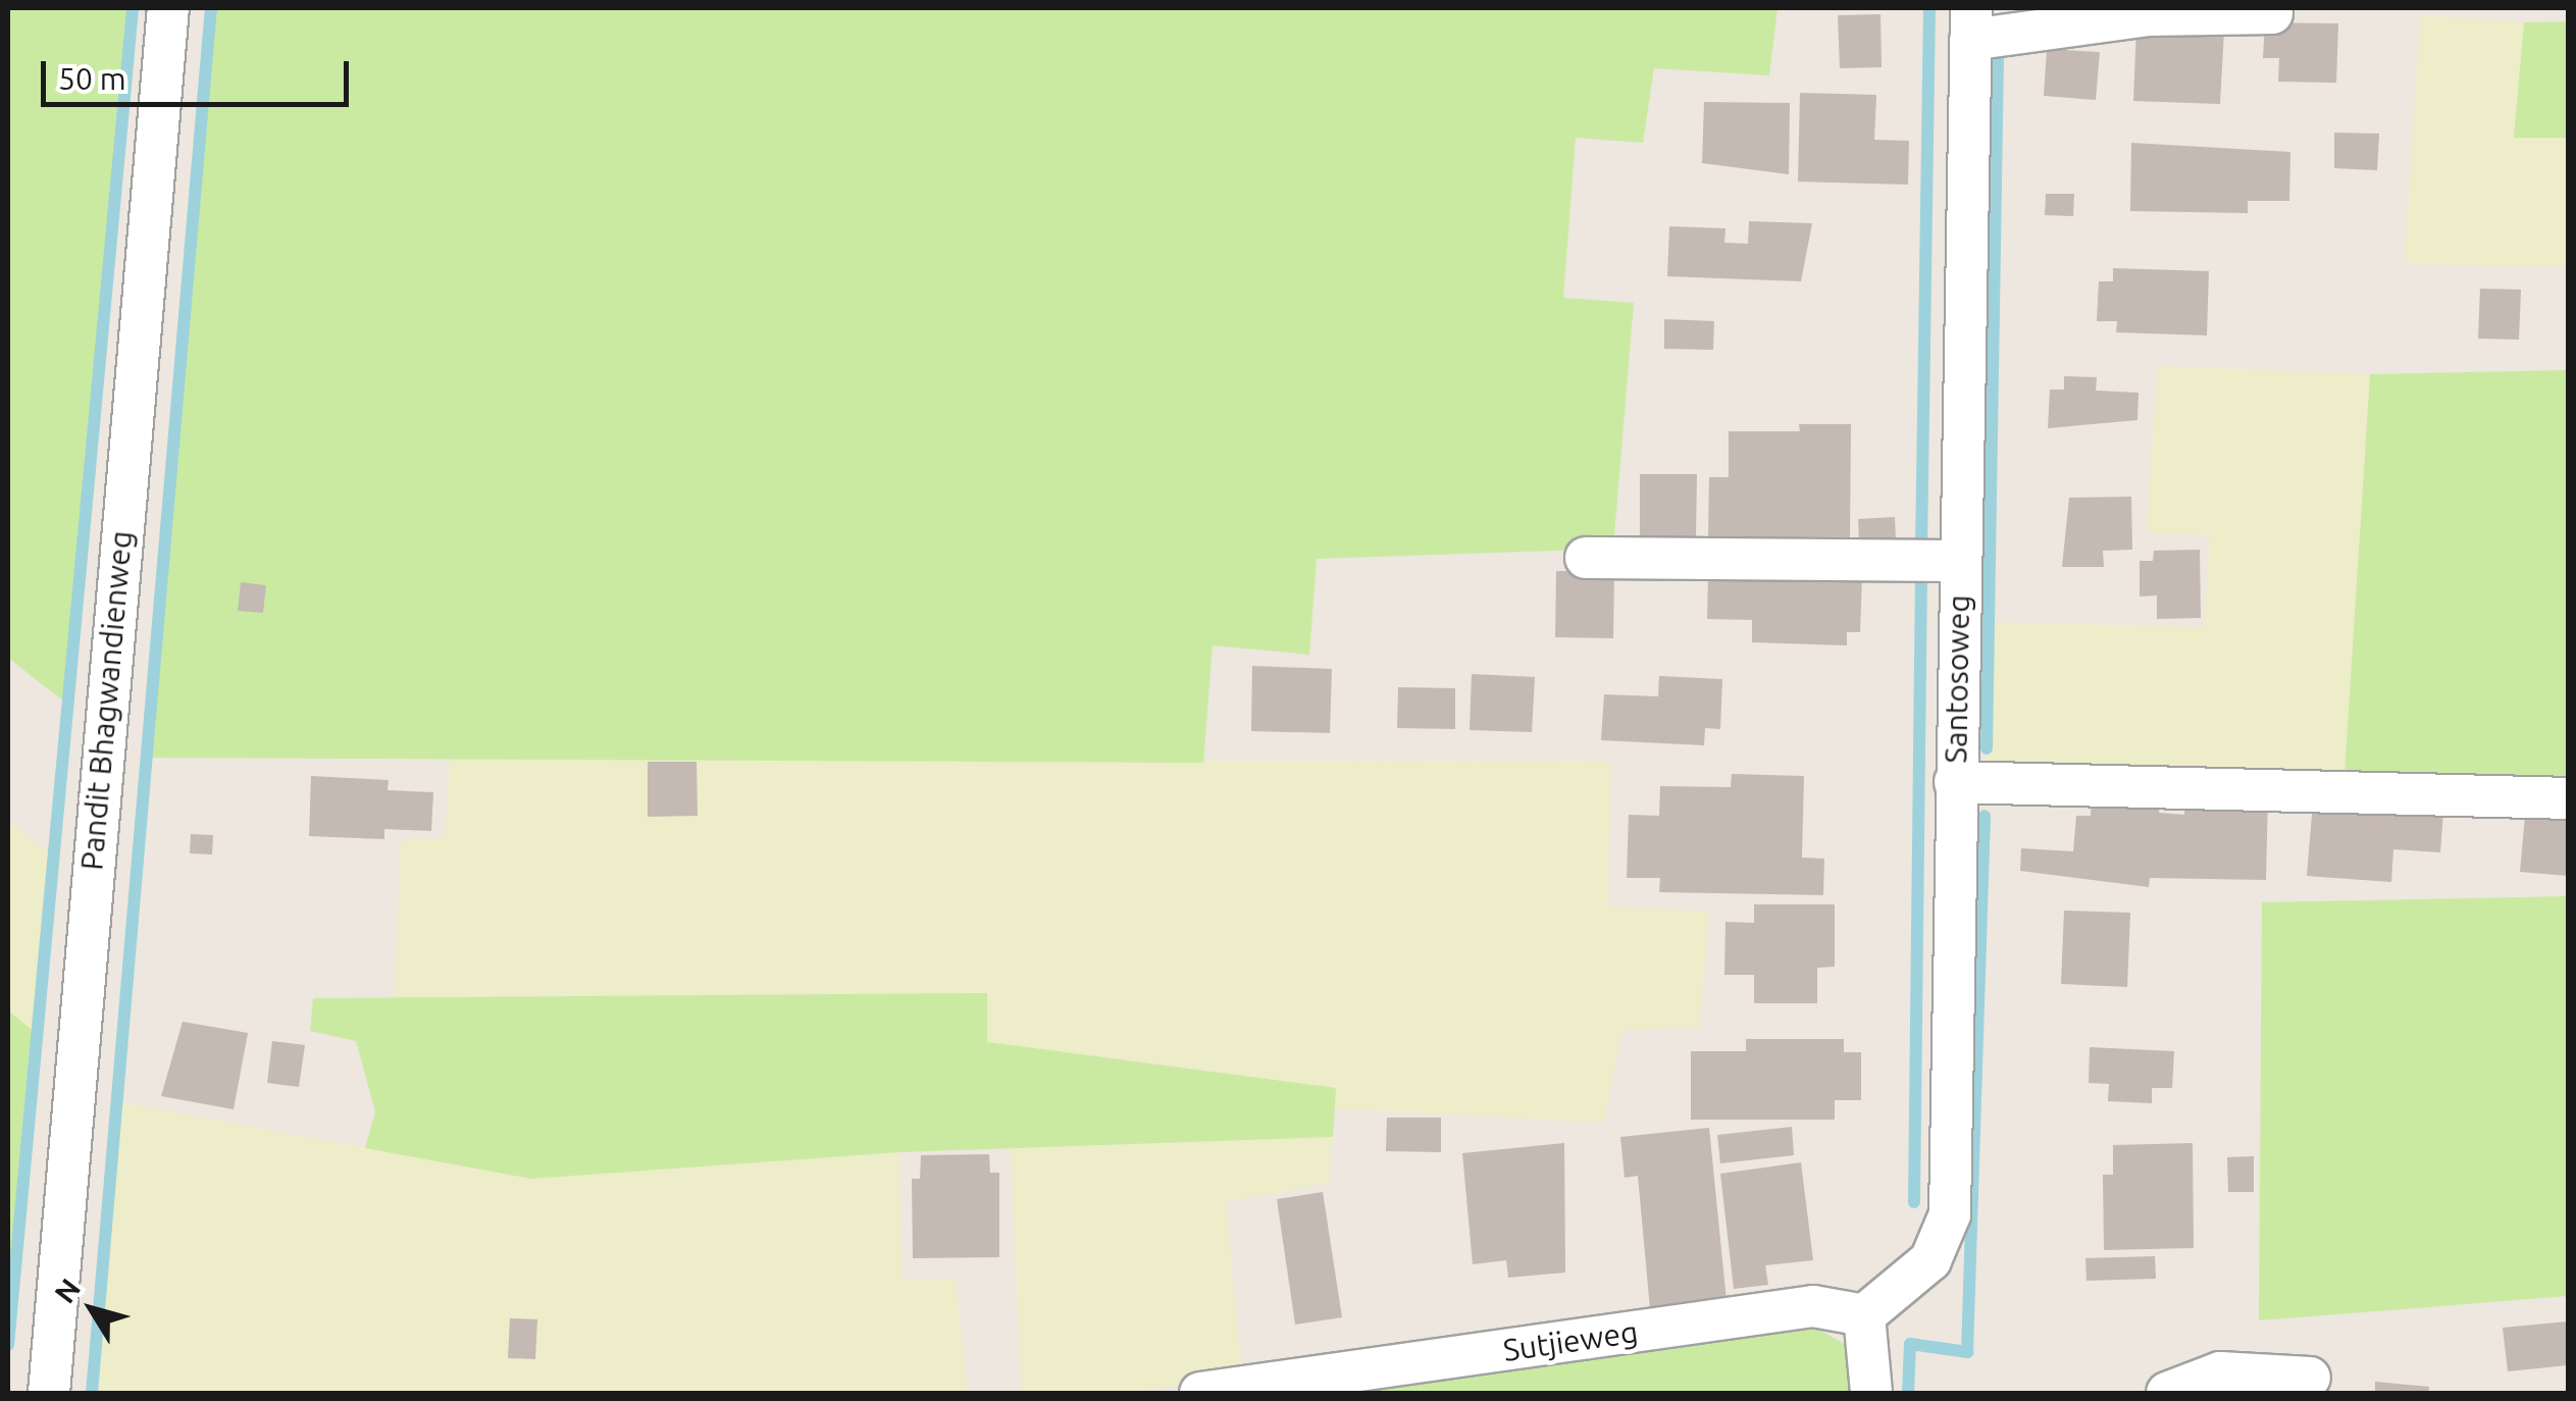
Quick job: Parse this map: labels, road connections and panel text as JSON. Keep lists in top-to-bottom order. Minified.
{"streets":{"street":["Santosoweg","Pandit Bhagwandienweg","Sutjieweg"]},"crossings":[["Santosoweg","Sutjieweg"]],"scale_bar":"50 m","north":"top left"}
